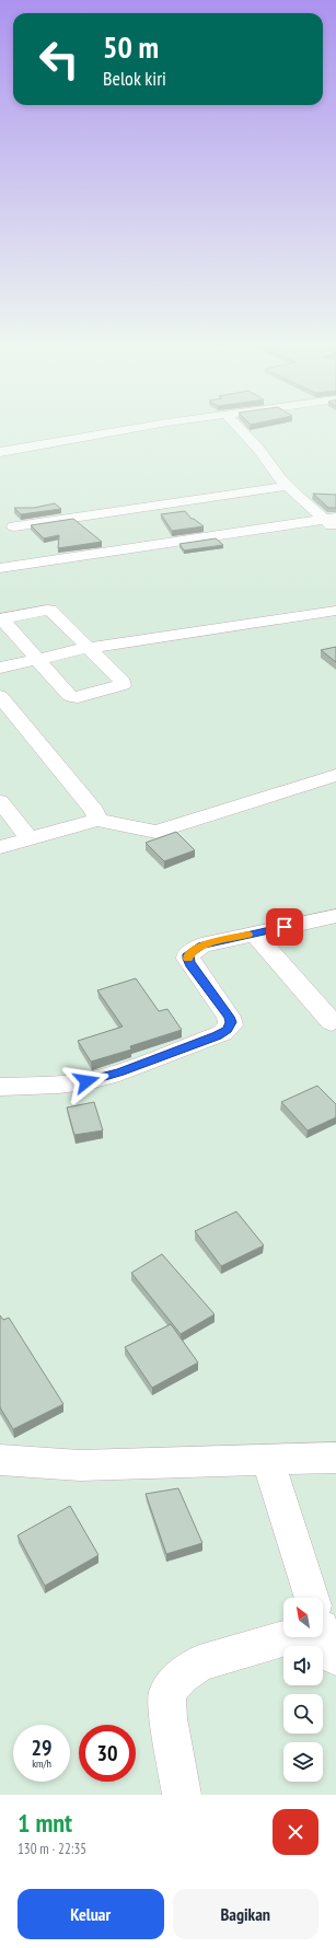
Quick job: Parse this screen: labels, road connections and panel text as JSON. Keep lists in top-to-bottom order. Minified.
{"north":"top left","page":{"turn":["50 m","Belok kiri"],"speed":"29 km/h","limit":"30","heading":["1 mnt","130 m · 22:35"],"buttons":["Keluar","Bagikan"]}}
